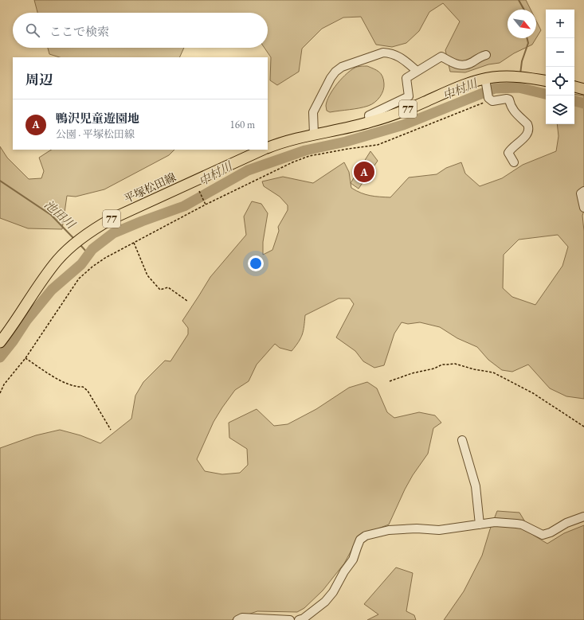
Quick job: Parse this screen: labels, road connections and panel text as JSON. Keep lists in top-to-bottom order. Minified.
{"streets":{"main road":["77","平塚松田線"]},"water":["中村川","池田川"],"north":"bottom right","page":{"map_buttons":["+","−"],"search":"ここで検索","heading":"周辺","list":[{"mark":"A","name":"鴨沢児童遊園地","note":"公園 · 平塚松田線","value":"160 m"}],"pins":"A"}}
